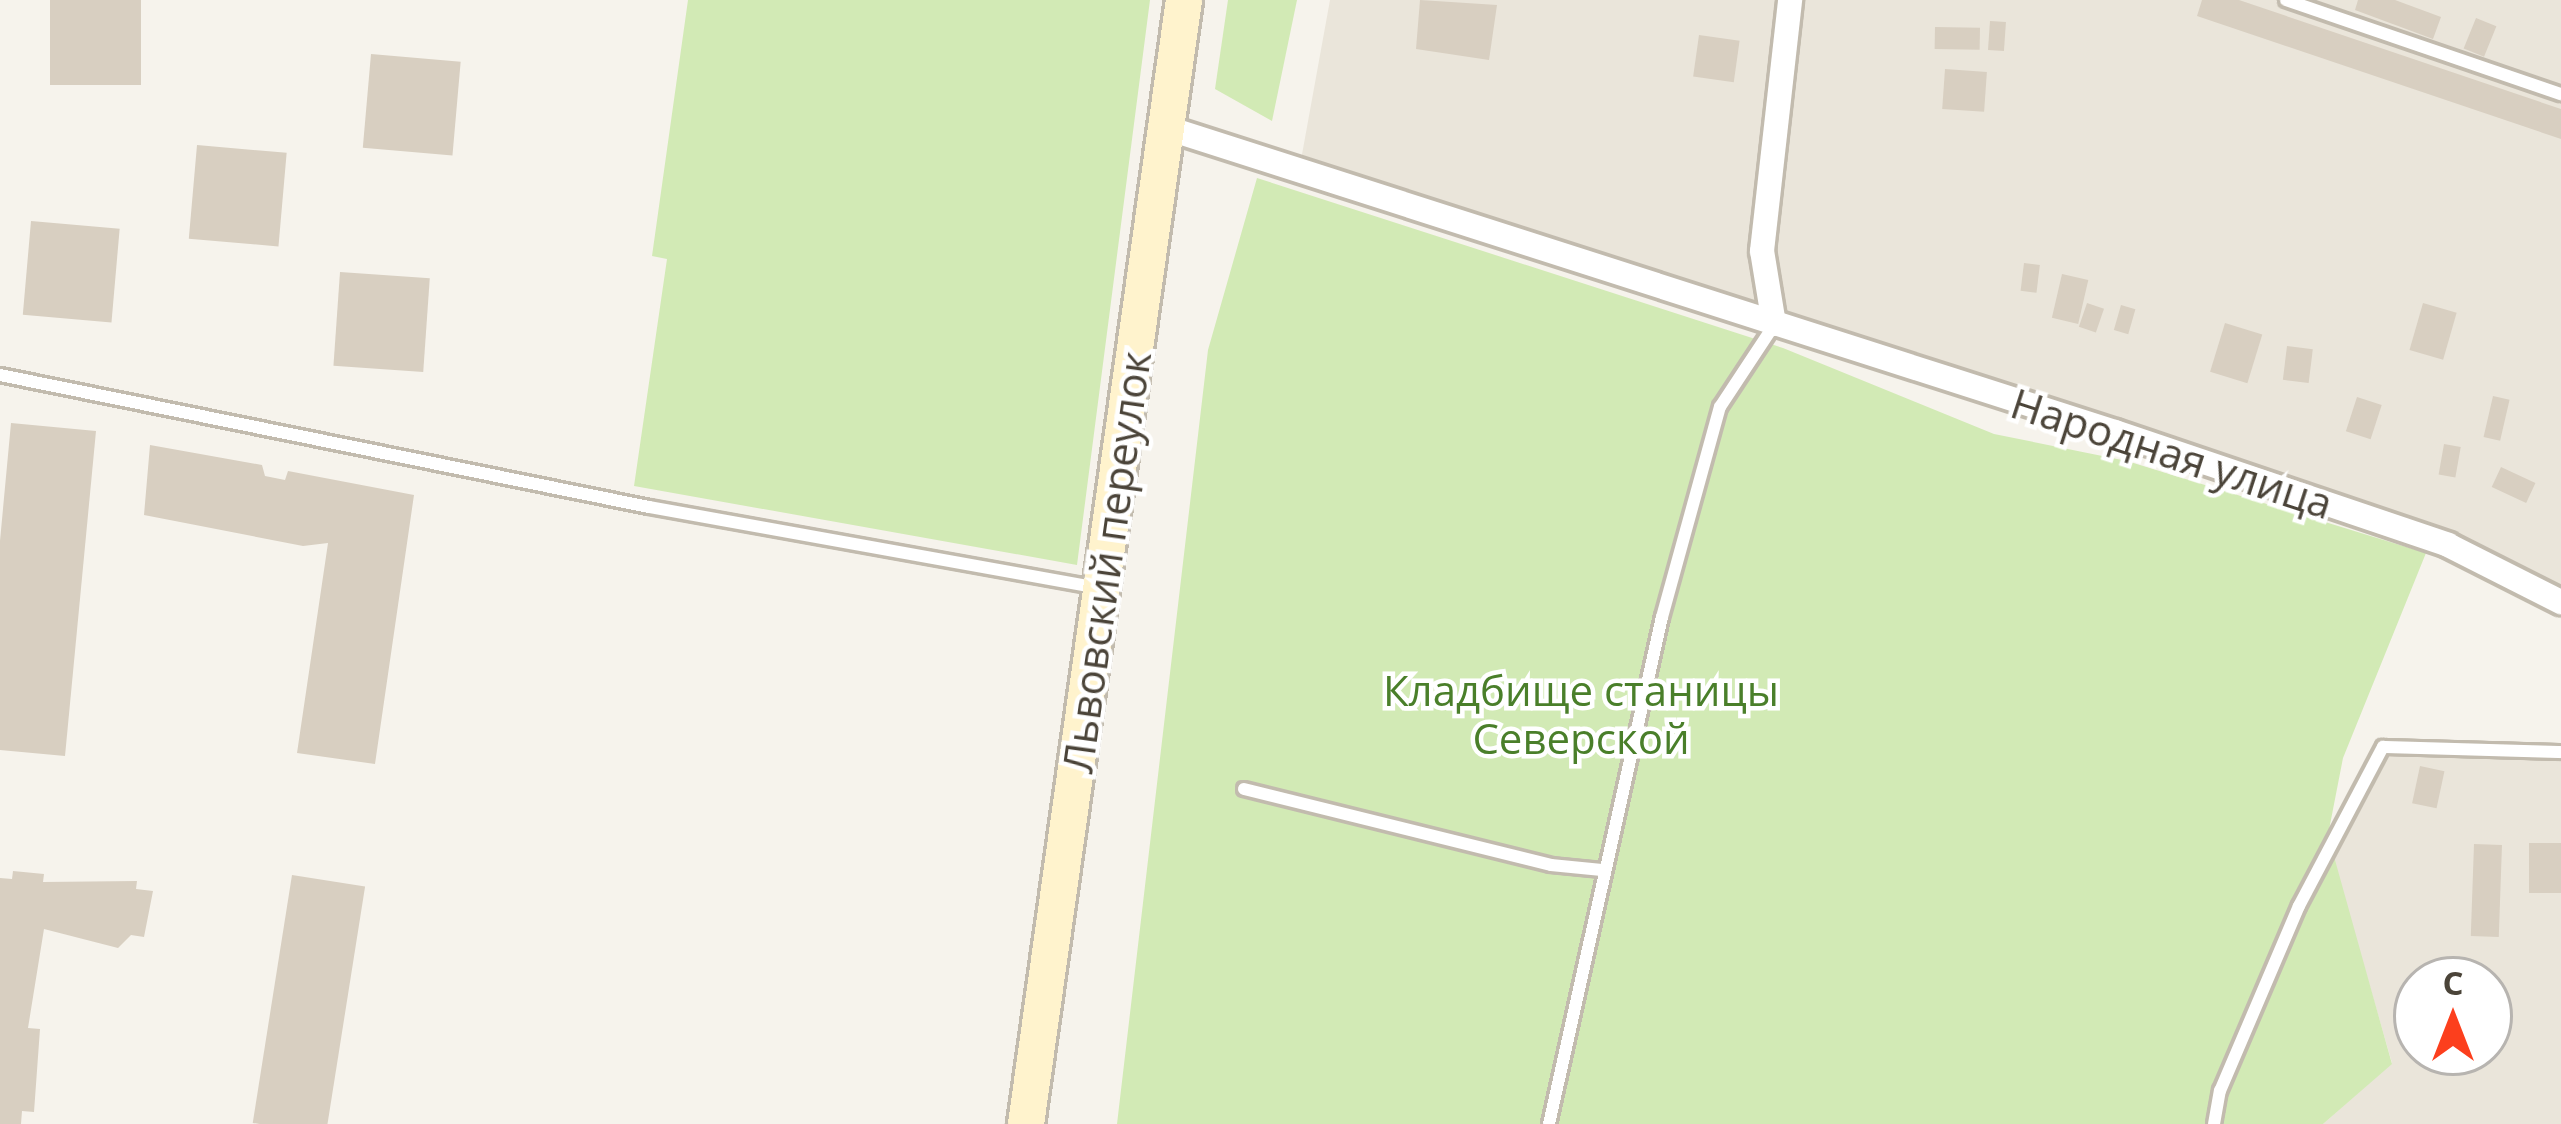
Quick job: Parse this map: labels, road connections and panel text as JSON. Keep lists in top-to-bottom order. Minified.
{"streets":{"main road":["Львовский переулок"],"street":["Народная улица"]},"crossings":[["Народная улица","Львовский переулок"]],"parks":["Кладбище станицы Северской"],"north":"top"}
